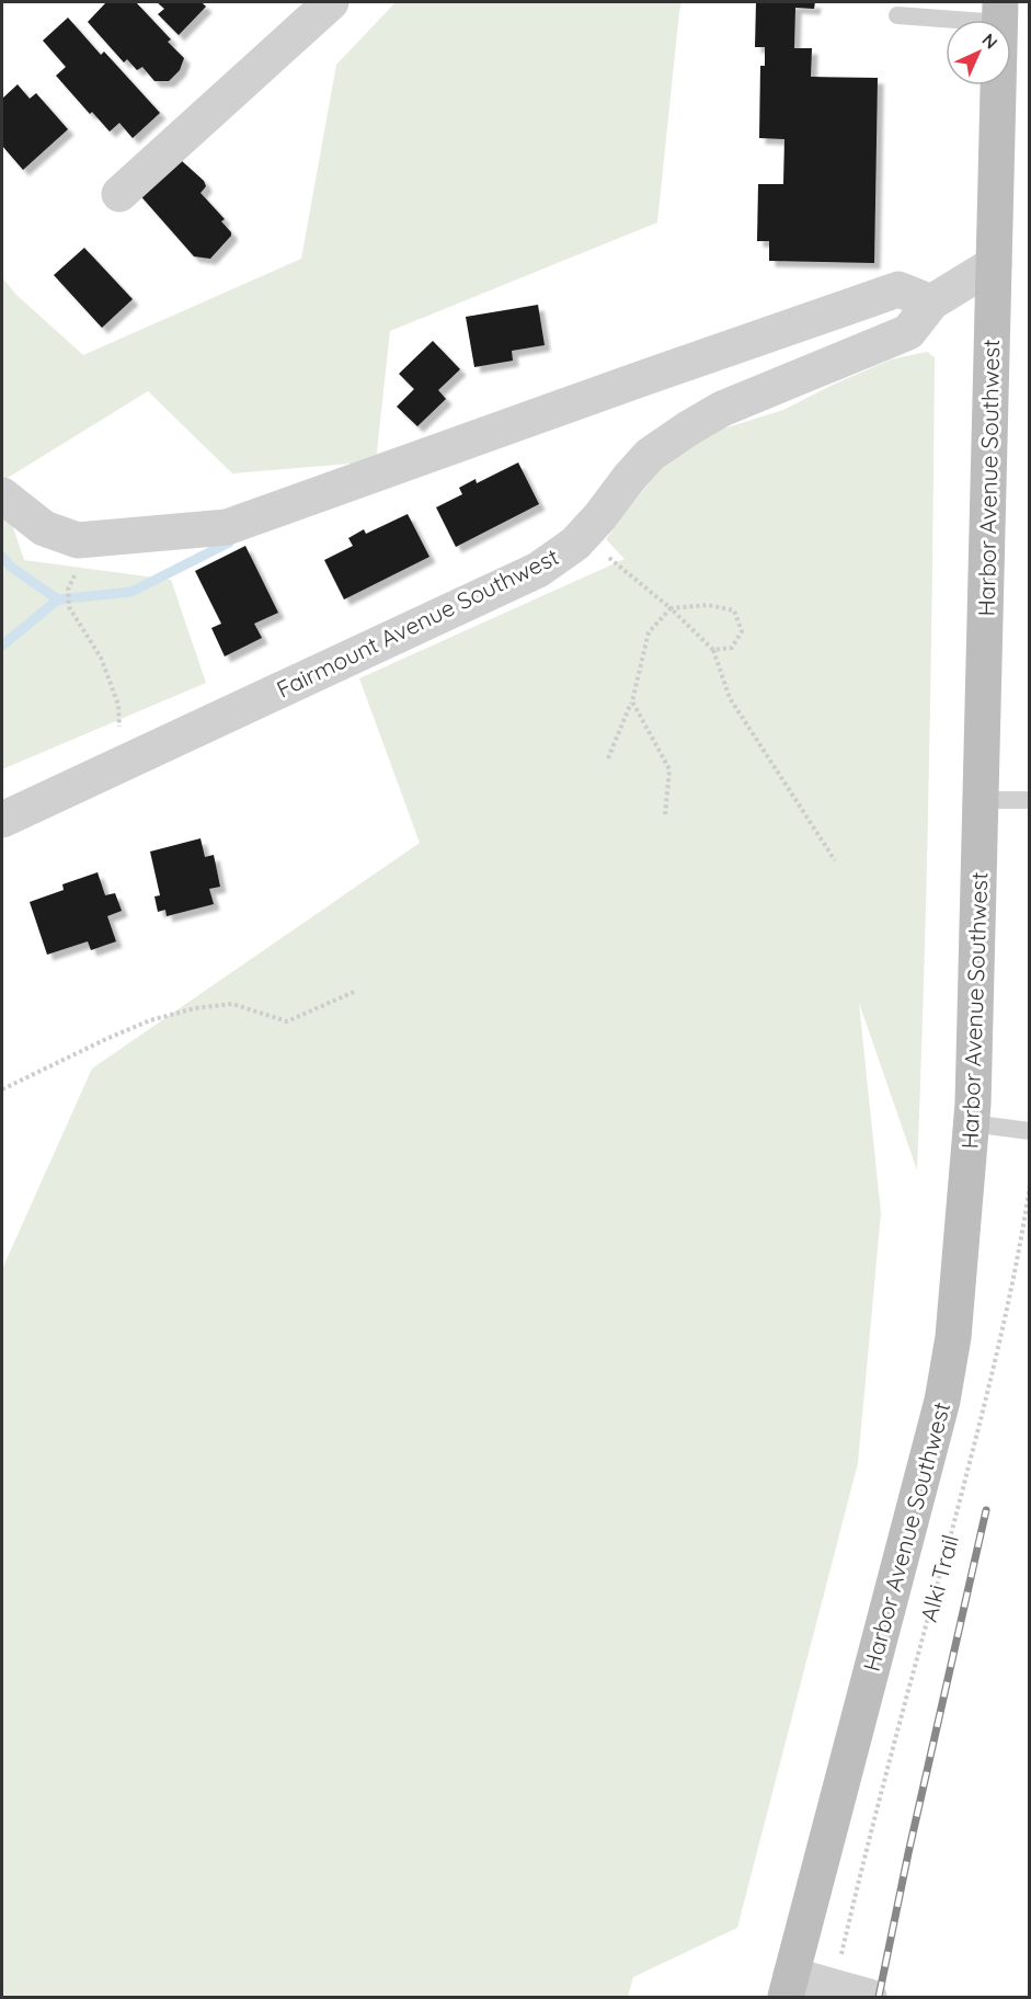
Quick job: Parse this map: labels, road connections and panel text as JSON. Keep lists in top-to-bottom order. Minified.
{"streets":{"main road":["Harbor Avenue Southwest"],"street":["Fairmount Avenue Southwest"],"path":["Alki Trail"]},"crossings":[["Harbor Avenue Southwest","Fairmount Avenue Southwest"]],"north":"top right"}
